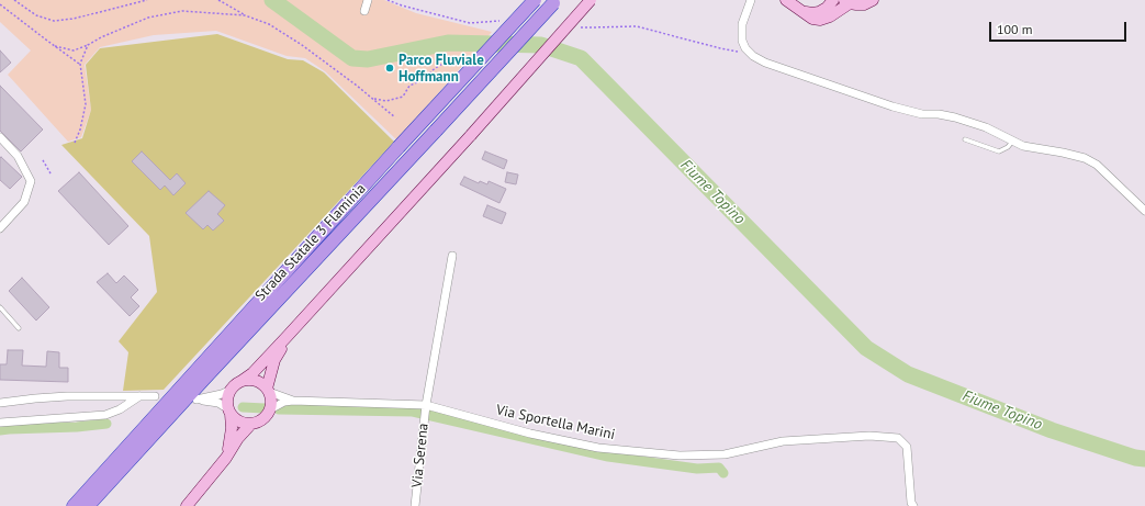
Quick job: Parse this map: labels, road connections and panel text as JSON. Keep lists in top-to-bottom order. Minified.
{"streets":{"highway":["Strada Statale 3 Flaminia"],"main road":["Via Sportella Marini"],"street":["Via Serena"]},"crossings":[["Via Sportella Marini","Via Serena"]],"water":["Fiume Topino"],"places":["Parco Fluviale Hoffmann"],"scale_bar":"100 m"}
